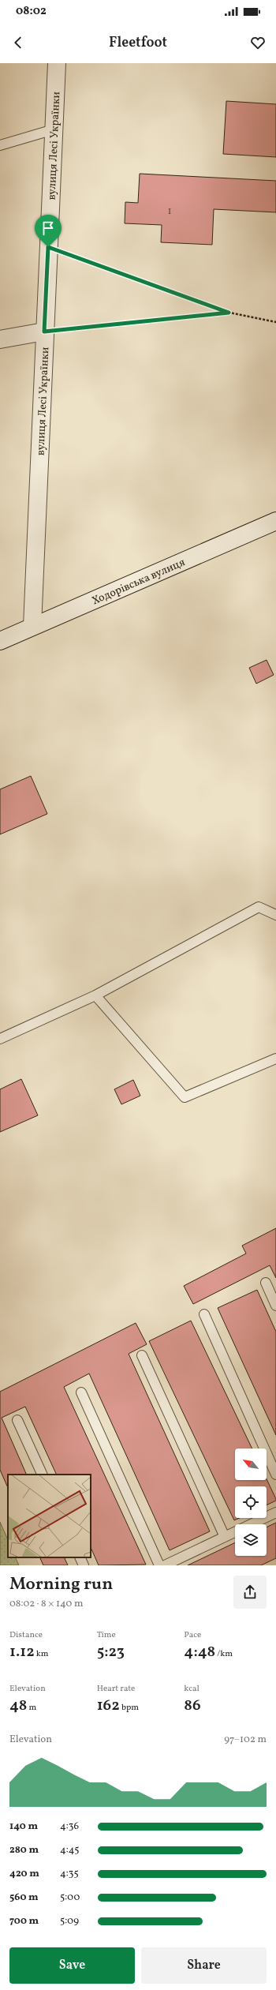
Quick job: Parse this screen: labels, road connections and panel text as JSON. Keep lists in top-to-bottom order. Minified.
{"streets":{"street":["вулиця Лесі Українки","Ходорівська вулиця"]},"crossings":[["вулиця Лесі Українки","Ходорівська вулиця"]],"house_numbers":["1"],"north":"top left","page":{"status":"08:02","header":"Fleetfoot","heading":["Morning run","08:02 · 8 × 140 m"],"stats":[["Distance","1.12 km"],["Time","5:23"],["Pace","4:48 /km"],["Elevation","48 m"],["Heart rate","162 bpm"],["kcal","86"]],"chart":["Elevation","97–102 m"],"list":[{"name":"140 m","note":"4:36"},{"name":"280 m","note":"4:45"},{"name":"420 m","note":"4:35"},{"name":"560 m","note":"5:00"},{"name":"700 m","note":"5:09"}],"buttons":["Save","Share"]}}
